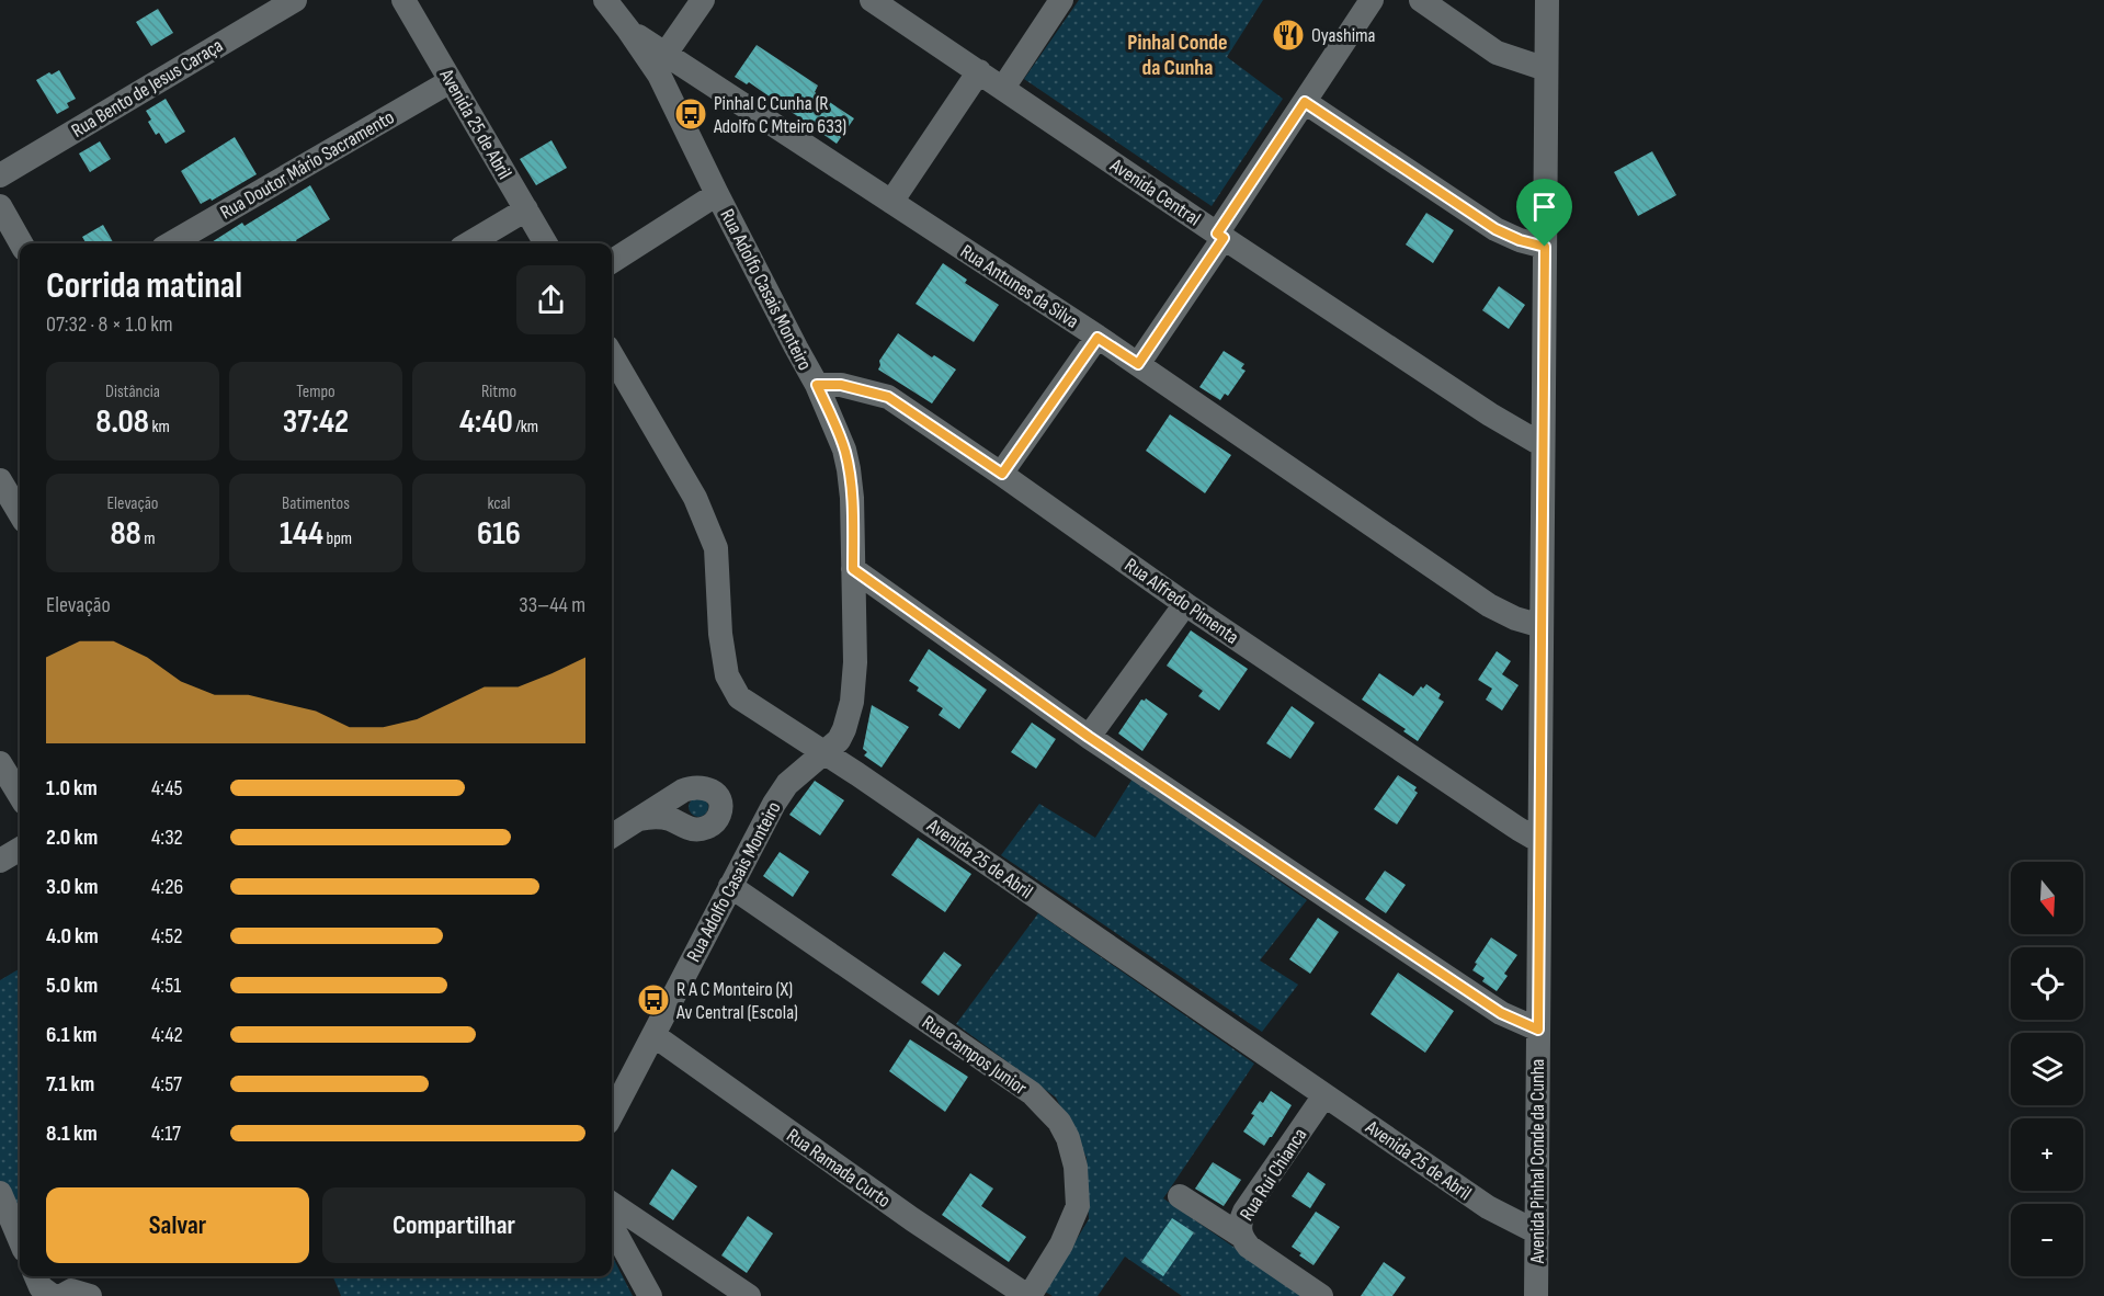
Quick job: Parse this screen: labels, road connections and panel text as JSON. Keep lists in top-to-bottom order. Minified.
{"streets":{"street":["Rua Bento de Jesus Caraça","Avenida 25 de Abril","Rua Doutor Mário Sacramento","Avenida Central","Rua Antunes da Silva","Rua Adolfo Casais Monteiro","Rua Alfredo Pimenta","Rua Campos Junior","Avenida Pinhal Conde da Cunha","Rua Ramada Curto","Rua Rui Chianca"]},"crossings":[["Avenida 25 de Abril","Rua Doutor Mário Sacramento"],["Avenida 25 de Abril","Rua Adolfo Casais Monteiro"],["Avenida 25 de Abril","Avenida Pinhal Conde da Cunha"],["Avenida 25 de Abril","Rua Rui Chianca"],["Avenida Central","Avenida Pinhal Conde da Cunha"],["Rua Antunes da Silva","Rua Adolfo Casais Monteiro"],["Rua Antunes da Silva","Avenida Pinhal Conde da Cunha"],["Rua Adolfo Casais Monteiro","Rua Alfredo Pimenta"],["Rua Adolfo Casais Monteiro","Rua Campos Junior"],["Rua Adolfo Casais Monteiro","Rua Ramada Curto"],["Rua Alfredo Pimenta","Avenida Pinhal Conde da Cunha"],["Rua Campos Junior","Rua Ramada Curto"]],"districts":["Pinhal Conde da Cunha"],"places":{"restaurant":["Oyashima"],"bus stop":["Pinhal C Cunha (R Adolfo C Mteiro 633)","R A C Monteiro (X) Av Central (Escola)"]},"north":"bottom","page":{"heading":["Corrida matinal","07:32 · 8 × 1.0 km"],"stats":[["Distância","8.08 km"],["Tempo","37:42"],["Ritmo","4:40 /km"],["Elevação","88 m"],["Batimentos","144 bpm"],["kcal","616"]],"chart":["Elevação","33–44 m"],"list":[{"name":"1.0 km","note":"4:45"},{"name":"2.0 km","note":"4:32"},{"name":"3.0 km","note":"4:26"},{"name":"4.0 km","note":"4:52"},{"name":"5.0 km","note":"4:51"},{"name":"6.1 km","note":"4:42"},{"name":"7.1 km","note":"4:57"},{"name":"8.1 km","note":"4:17"}],"map_buttons":["+","−"],"buttons":["Salvar","Compartilhar"]}}
